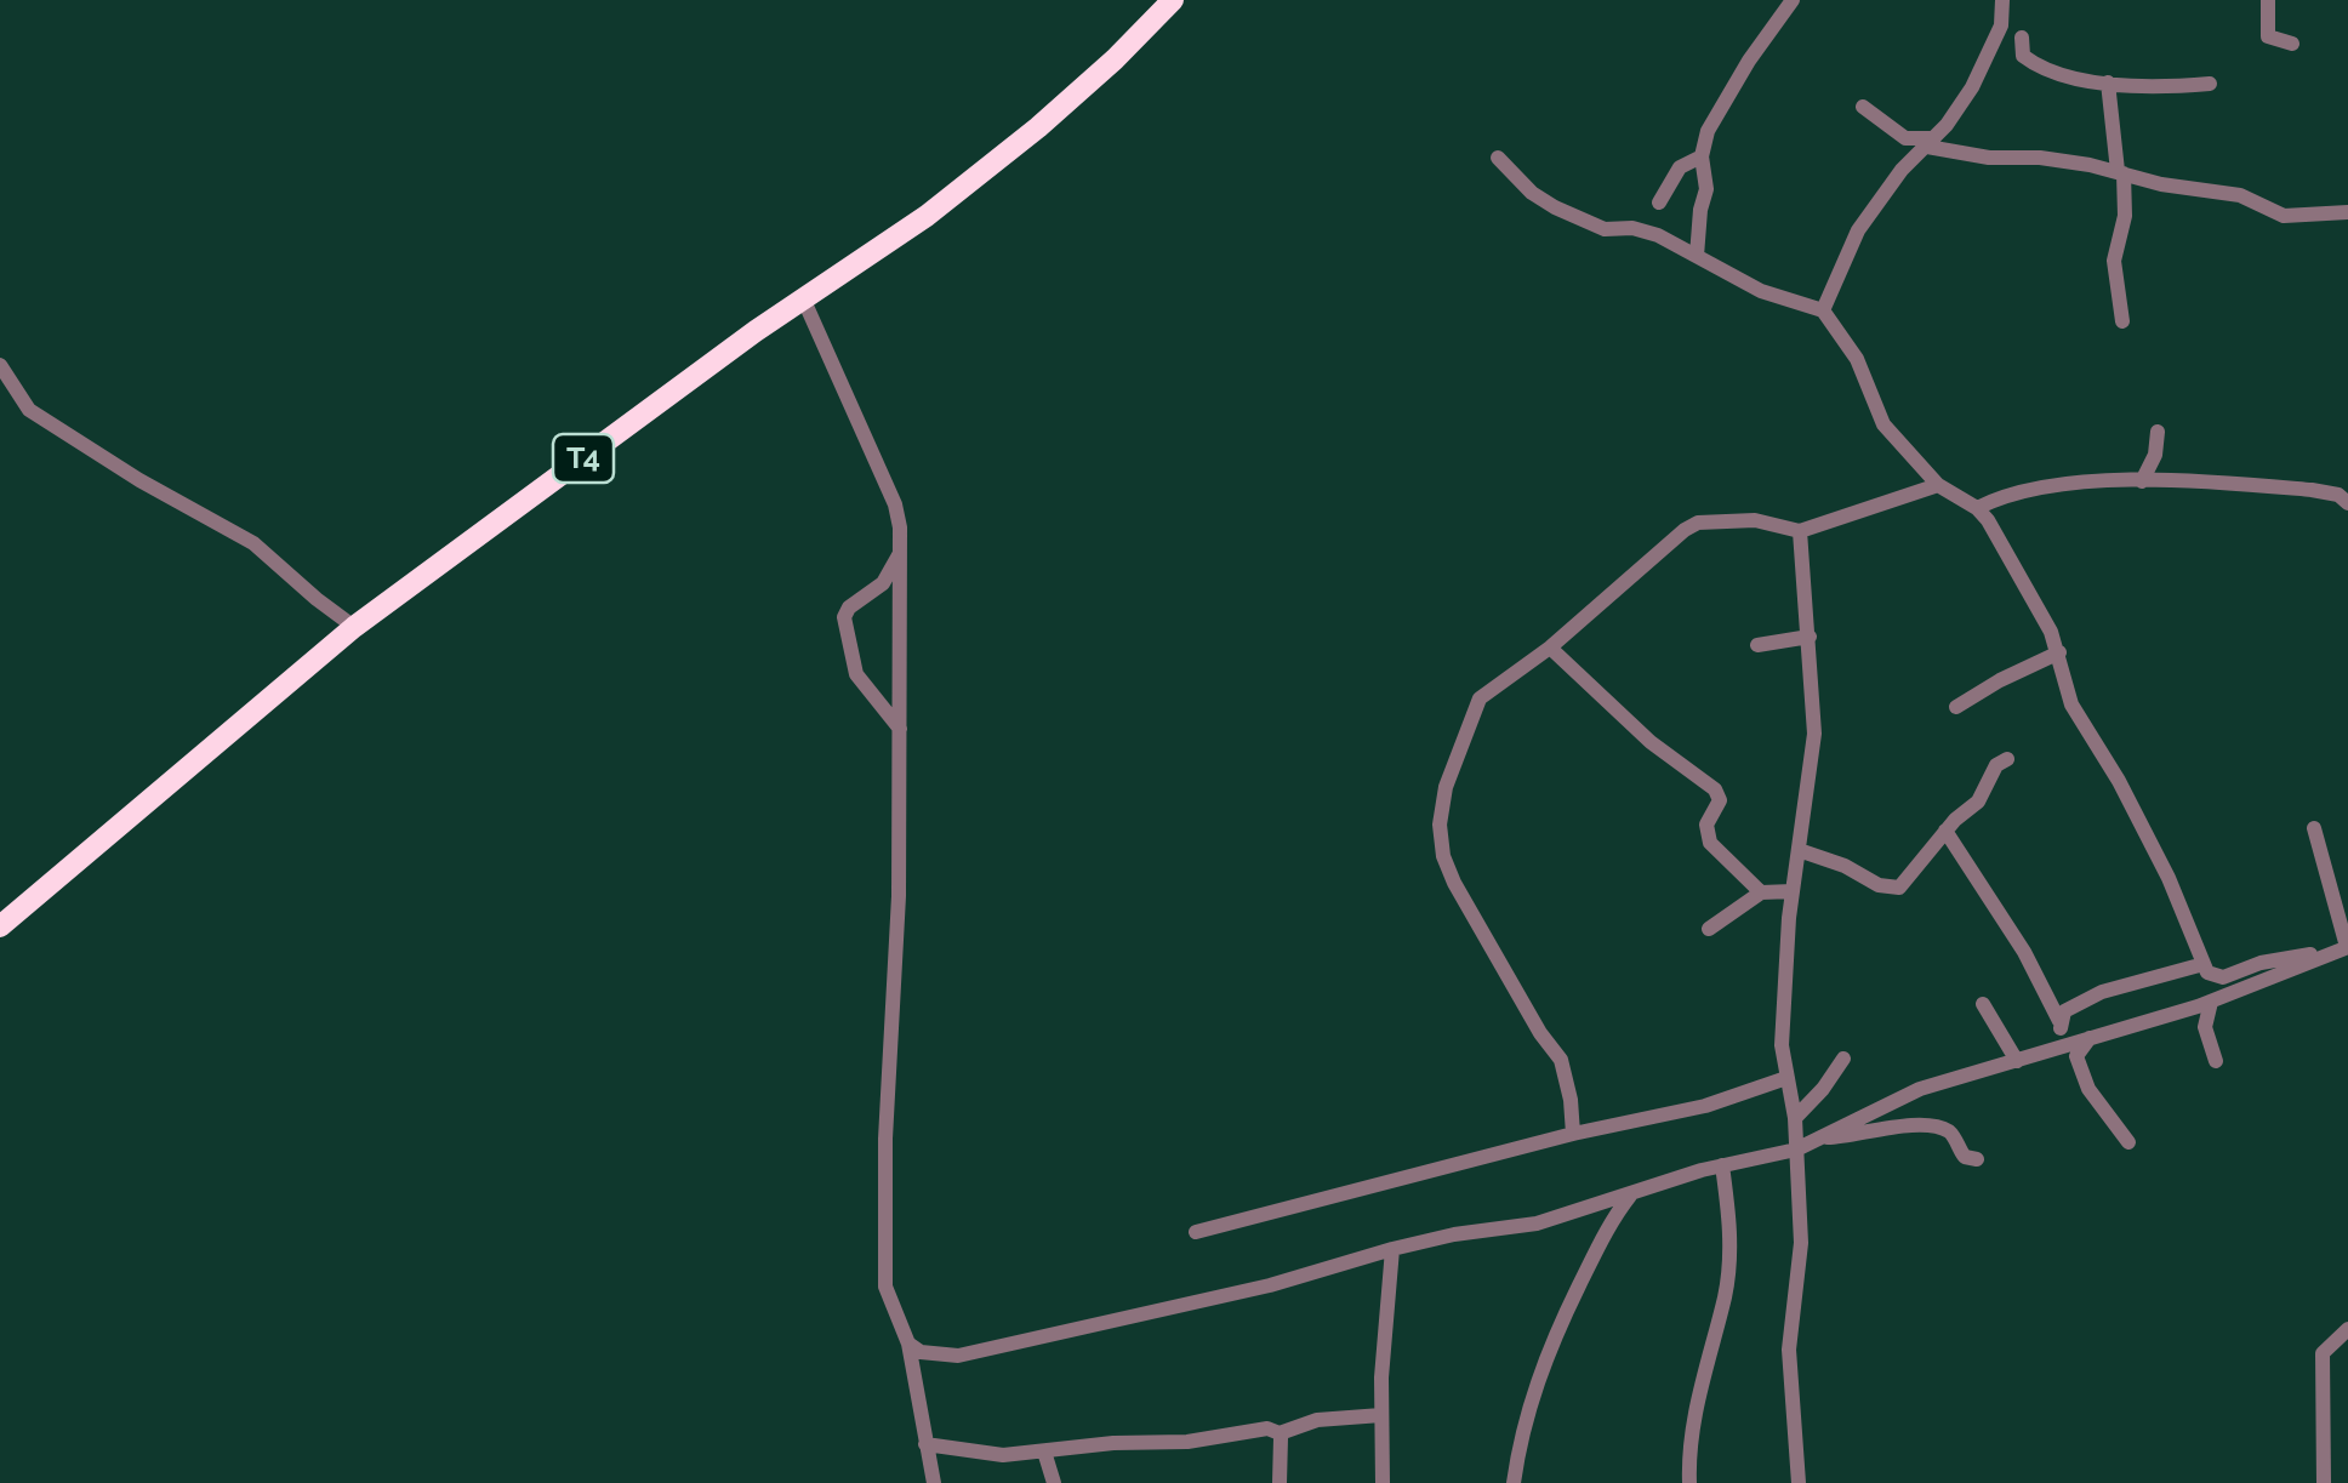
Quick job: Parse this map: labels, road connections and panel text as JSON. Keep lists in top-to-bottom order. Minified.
{"streets":{"highway":["T4"]}}
